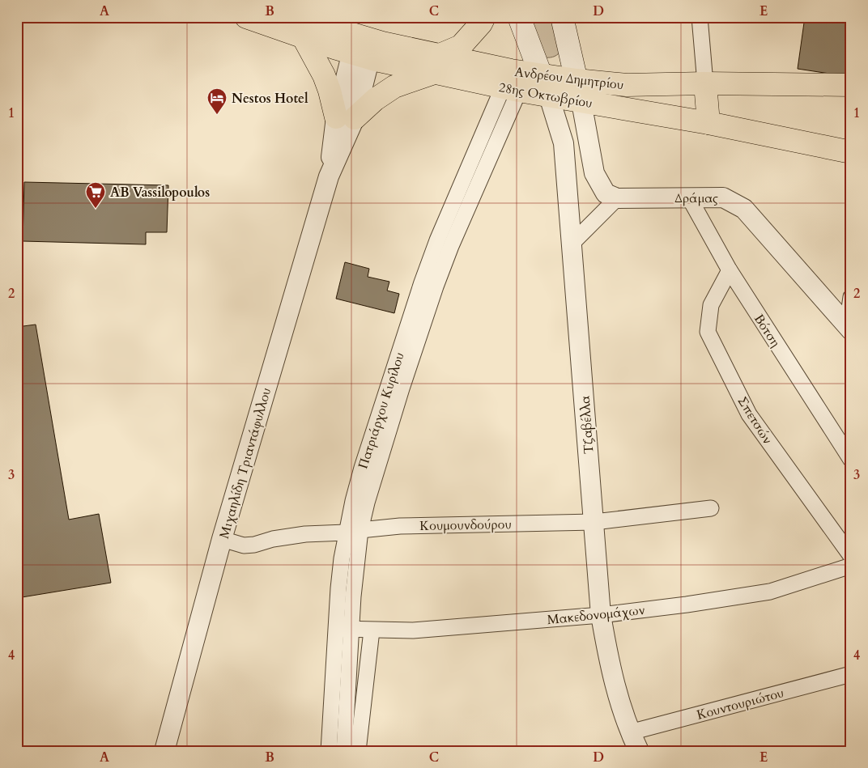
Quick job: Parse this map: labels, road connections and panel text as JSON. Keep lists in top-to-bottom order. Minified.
{"streets":{"main road":["Ανδρέου Δημητρίου","28ης Οκτωβρίου"],"street":["Δράμας","Βότση","Πατριάρχου Κυρίλου","Σπετσών","Τζαβέλλα","Μιχαηλίδη Τριαντάφυλλου","Κουμουνδούρου","Μακεδονομάχων","Κουντουριώτου"]},"crossings":[["Ανδρέου Δημητρίου","28ης Οκτωβρίου"],["Ανδρέου Δημητρίου","Μιχαηλίδη Τριαντάφυλλου"],["28ης Οκτωβρίου","Πατριάρχου Κυρίλου"],["28ης Οκτωβρίου","Τζαβέλλα"],["Δράμας","Βότση"],["Βότση","Σπετσών"],["Πατριάρχου Κυρίλου","Κουμουνδούρου"],["Πατριάρχου Κυρίλου","Μακεδονομάχων"],["Τζαβέλλα","Κουμουνδούρου"],["Τζαβέλλα","Μακεδονομάχων"],["Τζαβέλλα","Κουντουριώτου"],["Μιχαηλίδη Τριαντάφυλλου","Κουμουνδούρου"]],"places":{"hotel":["Nestos Hotel"],"supermarket":["AB Vassilopoulos"]},"grid":{"columns":["A","B","C","D","E"],"rows":["1","2","3","4"]}}
